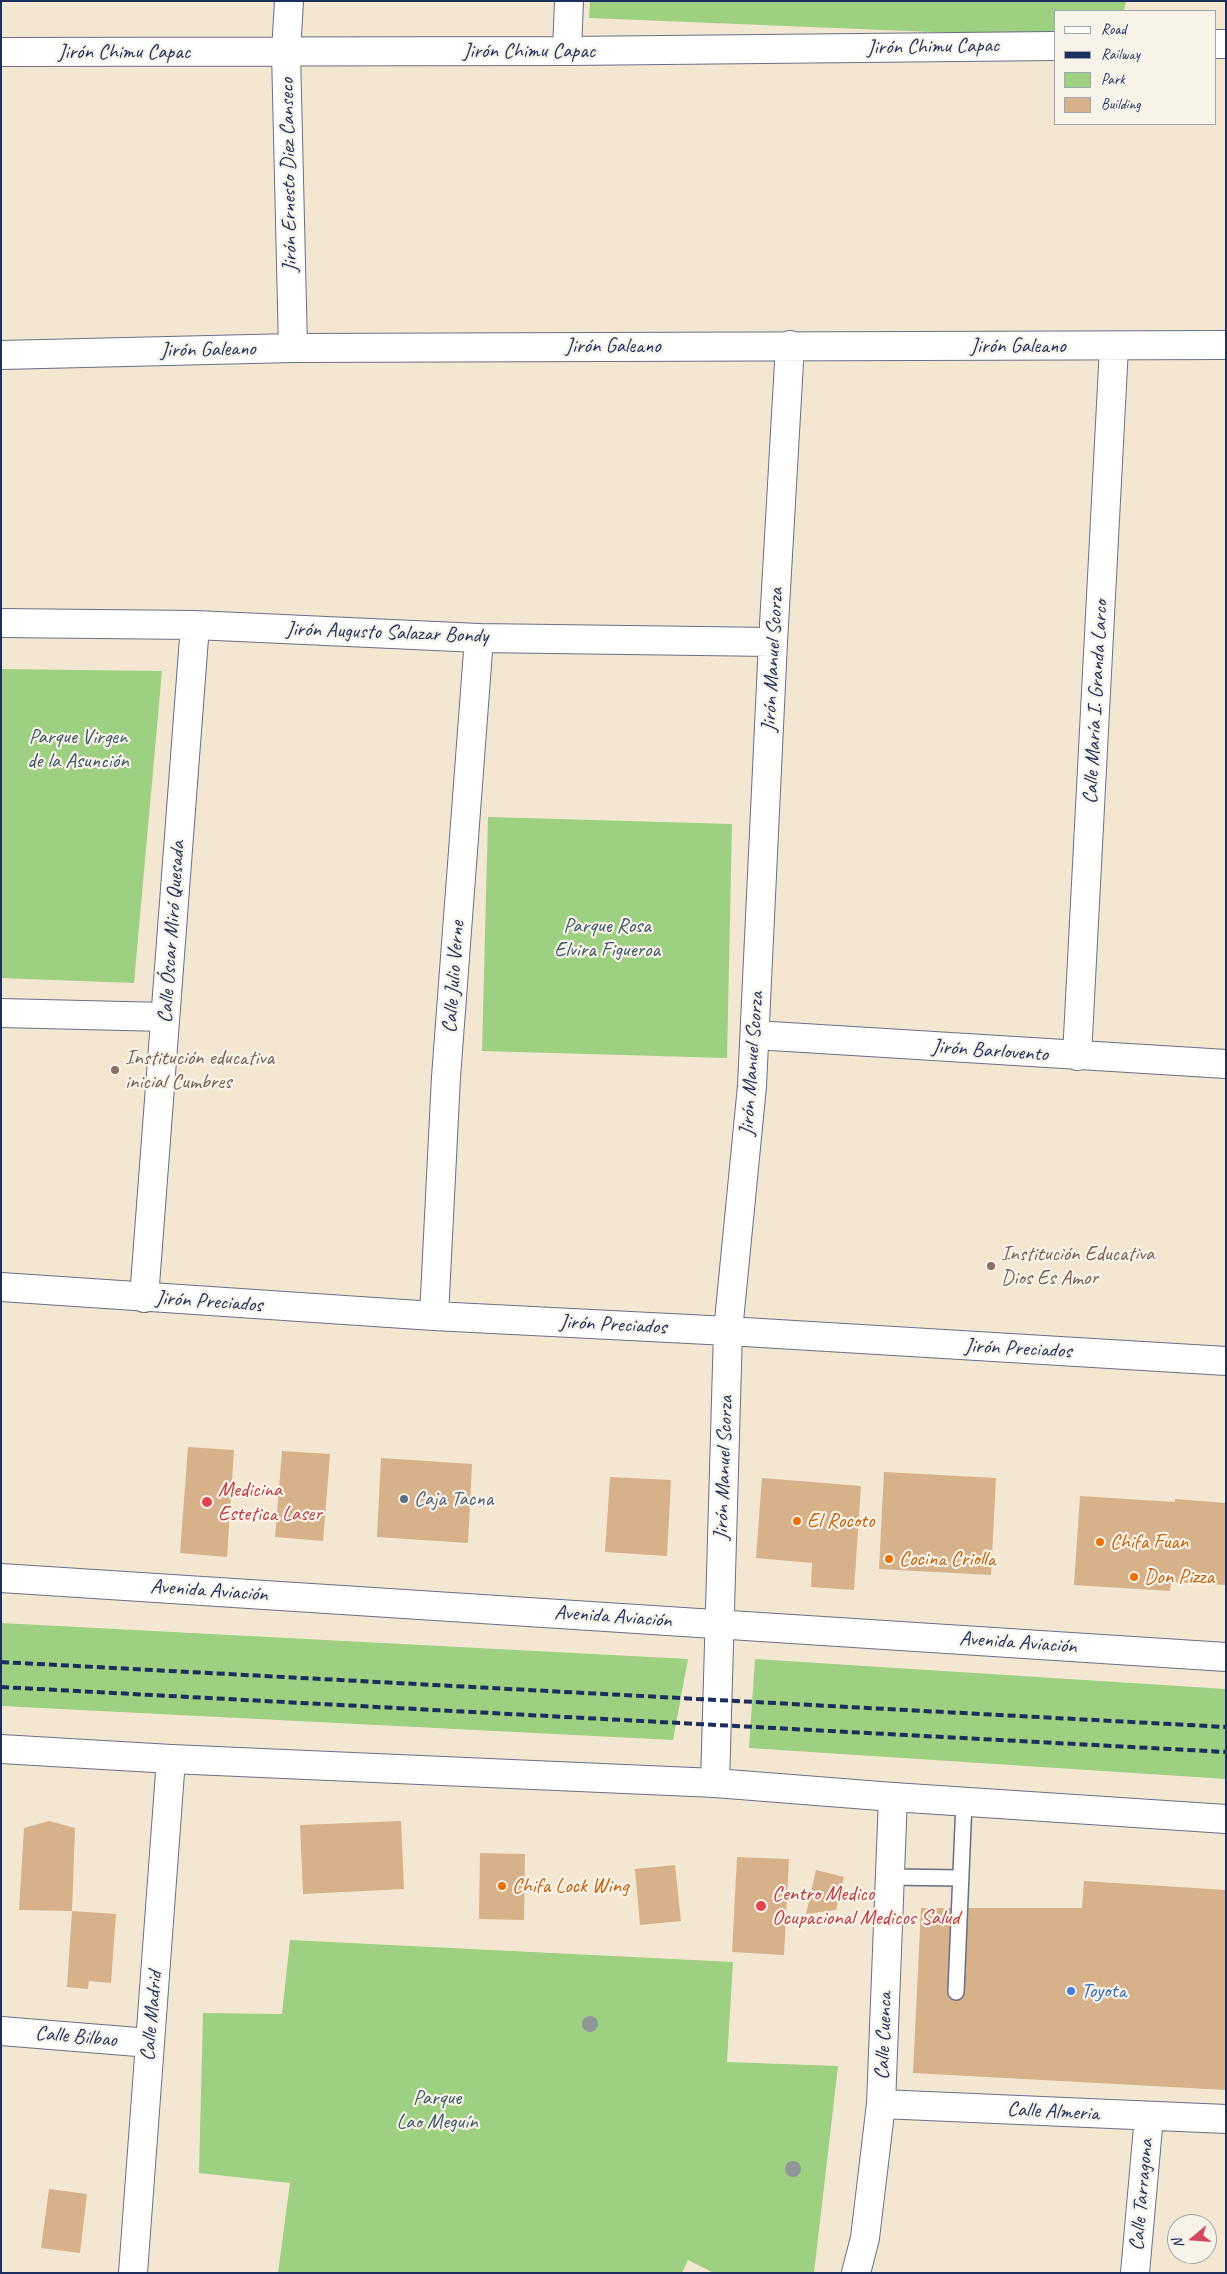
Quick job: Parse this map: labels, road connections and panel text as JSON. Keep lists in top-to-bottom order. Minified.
{"streets":{"street":["Jirón Chimu Capac","Jirón Ernesto Diez Canseco","Jirón Galeano","Jirón Augusto Salazar Bondy","Jirón Manuel Scorza","Calle María I. Granda Larco","Calle Óscar Miró Quesada","Calle Julio Verne","Jirón Barlovento","Jirón Preciados","Avenida Aviación","Calle Madrid","Calle Cuenca","Calle Bilbao","Calle Almeria","Calle Tarragona"]},"crossings":[["Jirón Chimu Capac","Jirón Ernesto Diez Canseco"],["Jirón Ernesto Diez Canseco","Jirón Galeano"],["Jirón Galeano","Jirón Manuel Scorza"],["Jirón Galeano","Calle María I. Granda Larco"],["Jirón Augusto Salazar Bondy","Jirón Manuel Scorza"],["Jirón Augusto Salazar Bondy","Calle Óscar Miró Quesada"],["Jirón Augusto Salazar Bondy","Calle Julio Verne"],["Jirón Manuel Scorza","Jirón Barlovento"],["Jirón Manuel Scorza","Jirón Preciados"],["Jirón Manuel Scorza","Avenida Aviación"],["Calle María I. Granda Larco","Jirón Barlovento"],["Calle Óscar Miró Quesada","Jirón Preciados"],["Calle Julio Verne","Jirón Preciados"],["Calle Madrid","Calle Bilbao"],["Calle Cuenca","Calle Almeria"],["Calle Almeria","Calle Tarragona"]],"parks":["Parque Virgen de la Asunción","Parque Rosa Elvira Figueroa","Parque Lao Meguín"],"places":["Institución educativa inicial Cumbres","Institución Educativa Dios Es Amor","Caja Tacna","Medicina Estetica Laser","El Rocoto","Chifa Fuan","Cocina Criolla","Don Pizza","Chifa Lock Wing","Centro Medico Ocupacional Medicos Salud","Toyota"],"legend":["Road","Railway","Park","Building"],"north":"left"}
